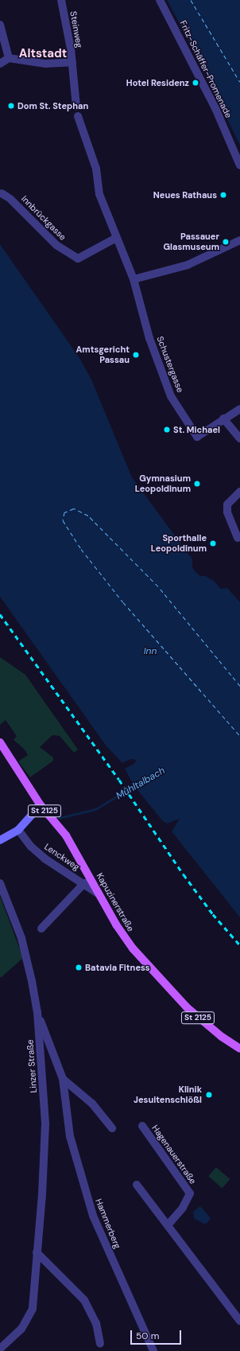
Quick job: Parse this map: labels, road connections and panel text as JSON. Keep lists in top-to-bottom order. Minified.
{"streets":{"main road":["St 2125","Kapuzinerstraße"],"street":["Steinweg","Fritz-Schäffer-Promenade","Innbrückgasse","Schustergasse","Lenckweg","Linzer Straße","Hagenauerstraße","Hammerberg"]},"crossings":[["Innbrückgasse","Schustergasse"],["Lenckweg","Kapuzinerstraße"],["Linzer Straße","Hammerberg"]],"districts":["Altstadt"],"water":["Inn","Mühltalbach"],"places":["Hotel Residenz","Dom St. Stephan","Neues Rathaus","Passauer Glasmuseum","Amtsgericht Passau","St. Michael","Gymnasium Leopoldinum","Sporthalle Leopoldinum","Batavia Fitness","Klinik Jesuitenschlößl"],"scale_bar":"50 m"}
